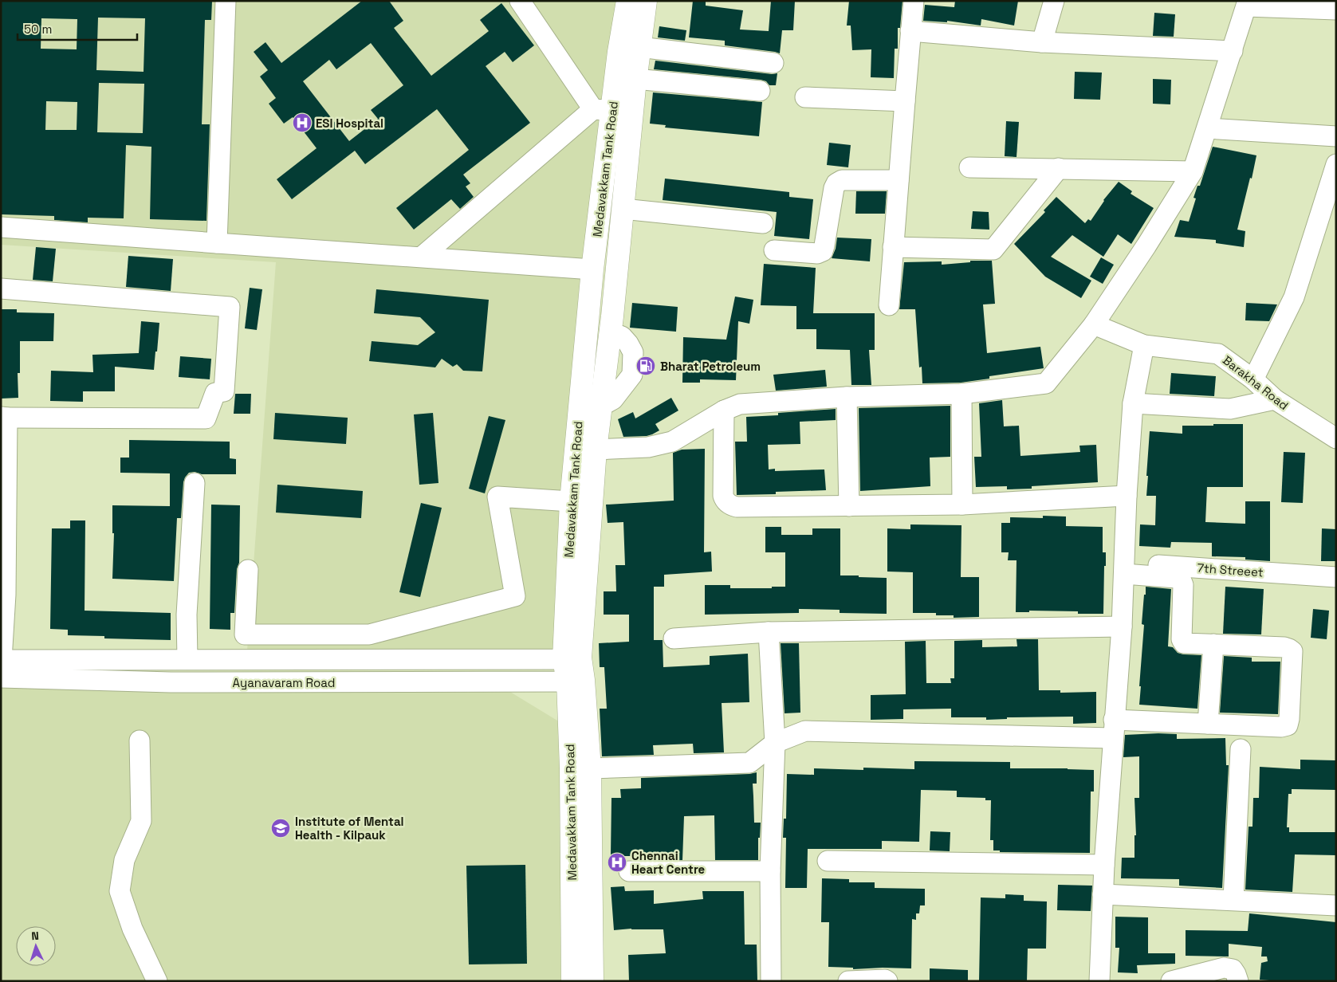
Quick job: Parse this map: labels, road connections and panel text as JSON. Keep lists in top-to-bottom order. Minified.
{"streets":{"main road":["Medavakkam Tank Road"],"street":["Barakha Road","7th Streeet","Ayanavaram Road"]},"crossings":[["Medavakkam Tank Road","Ayanavaram Road"]],"places":{"hospital":["ESI Hospital","Chennai Heart Centre"],"fuel station":["Bharat Petroleum"],"school or university":["Institute of Mental Health - Kilpauk"]},"scale_bar":"50 m","north":"top"}
